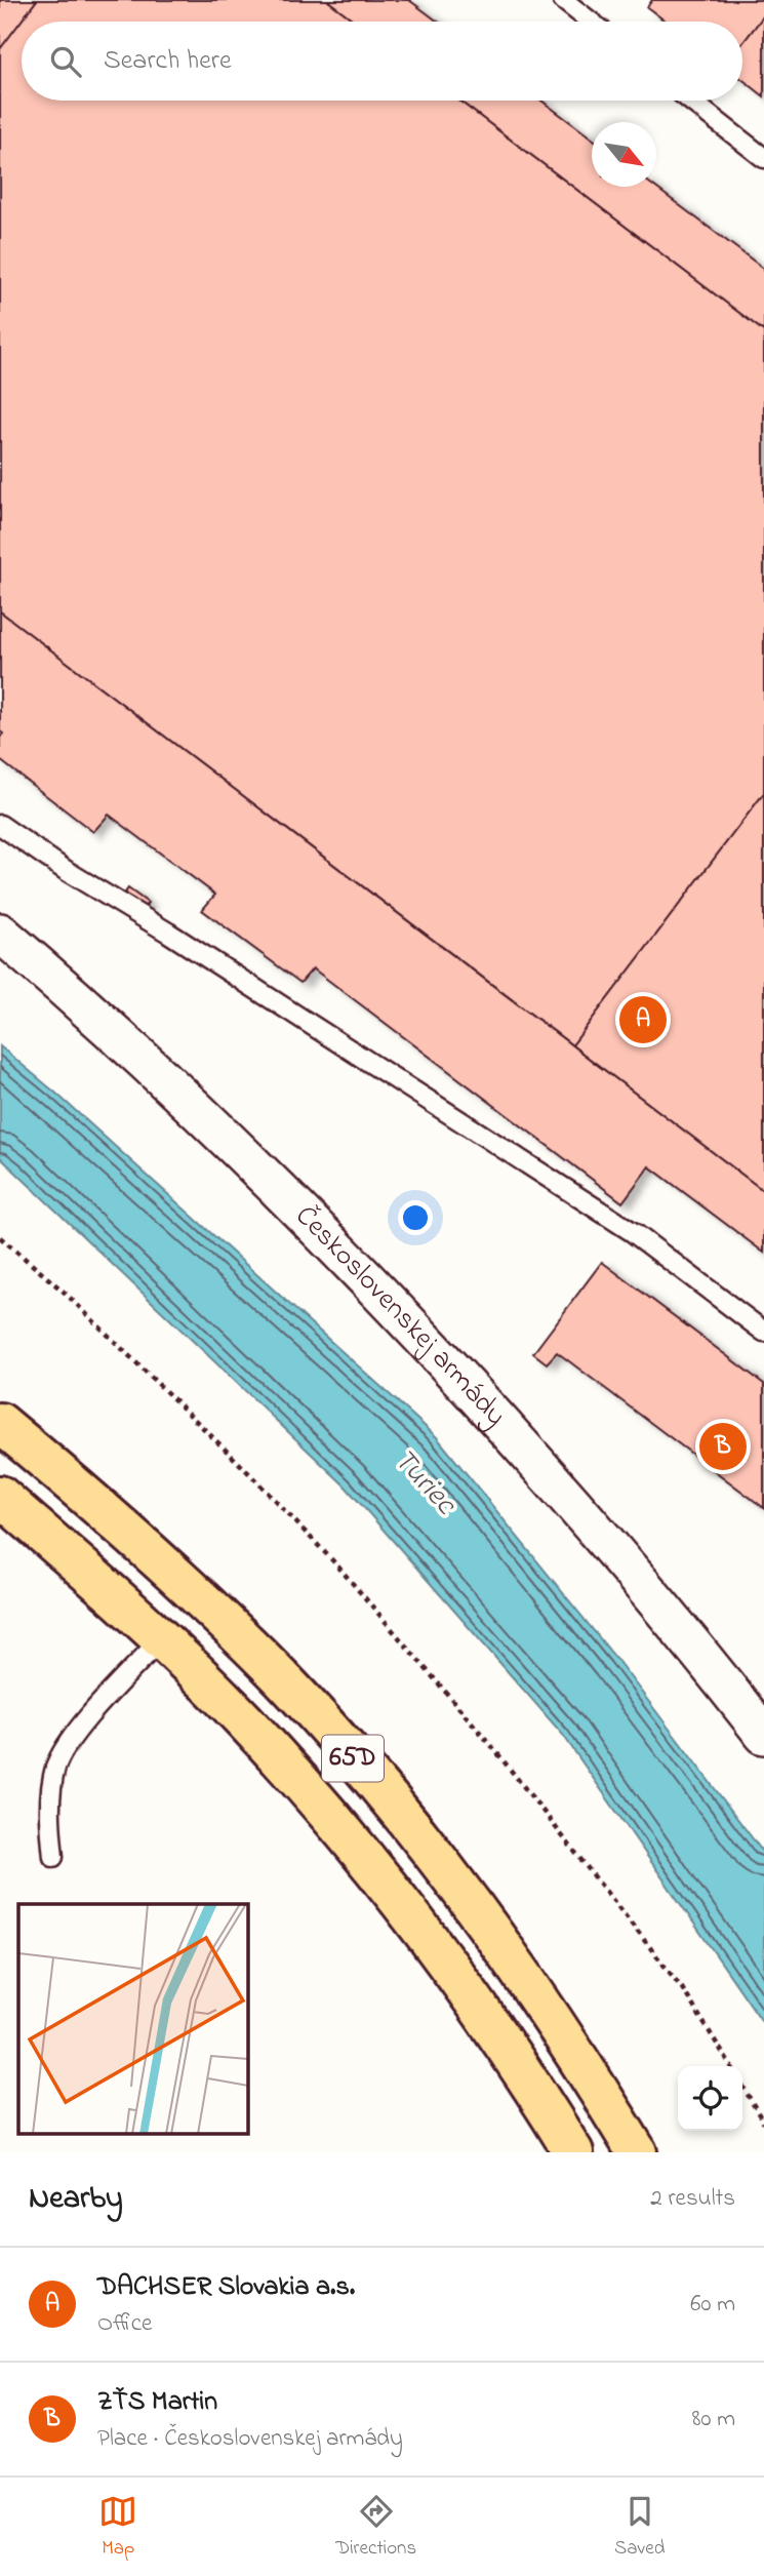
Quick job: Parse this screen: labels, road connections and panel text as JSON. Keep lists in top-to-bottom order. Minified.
{"streets":{"main road":["65D"],"street":["Československej armády"]},"water":["Turiec"],"north":"bottom right","page":{"search":"Search here","pins":["A","B"],"heading":["Nearby","2 results"],"list":[{"mark":"A","name":"DACHSER Slovakia a.s.","note":"Office","value":"60 m"},{"mark":"B","name":"ZŤS Martin","note":"Place · Československej armády","value":"80 m"}],"nav":["Map","Directions","Saved"]}}
